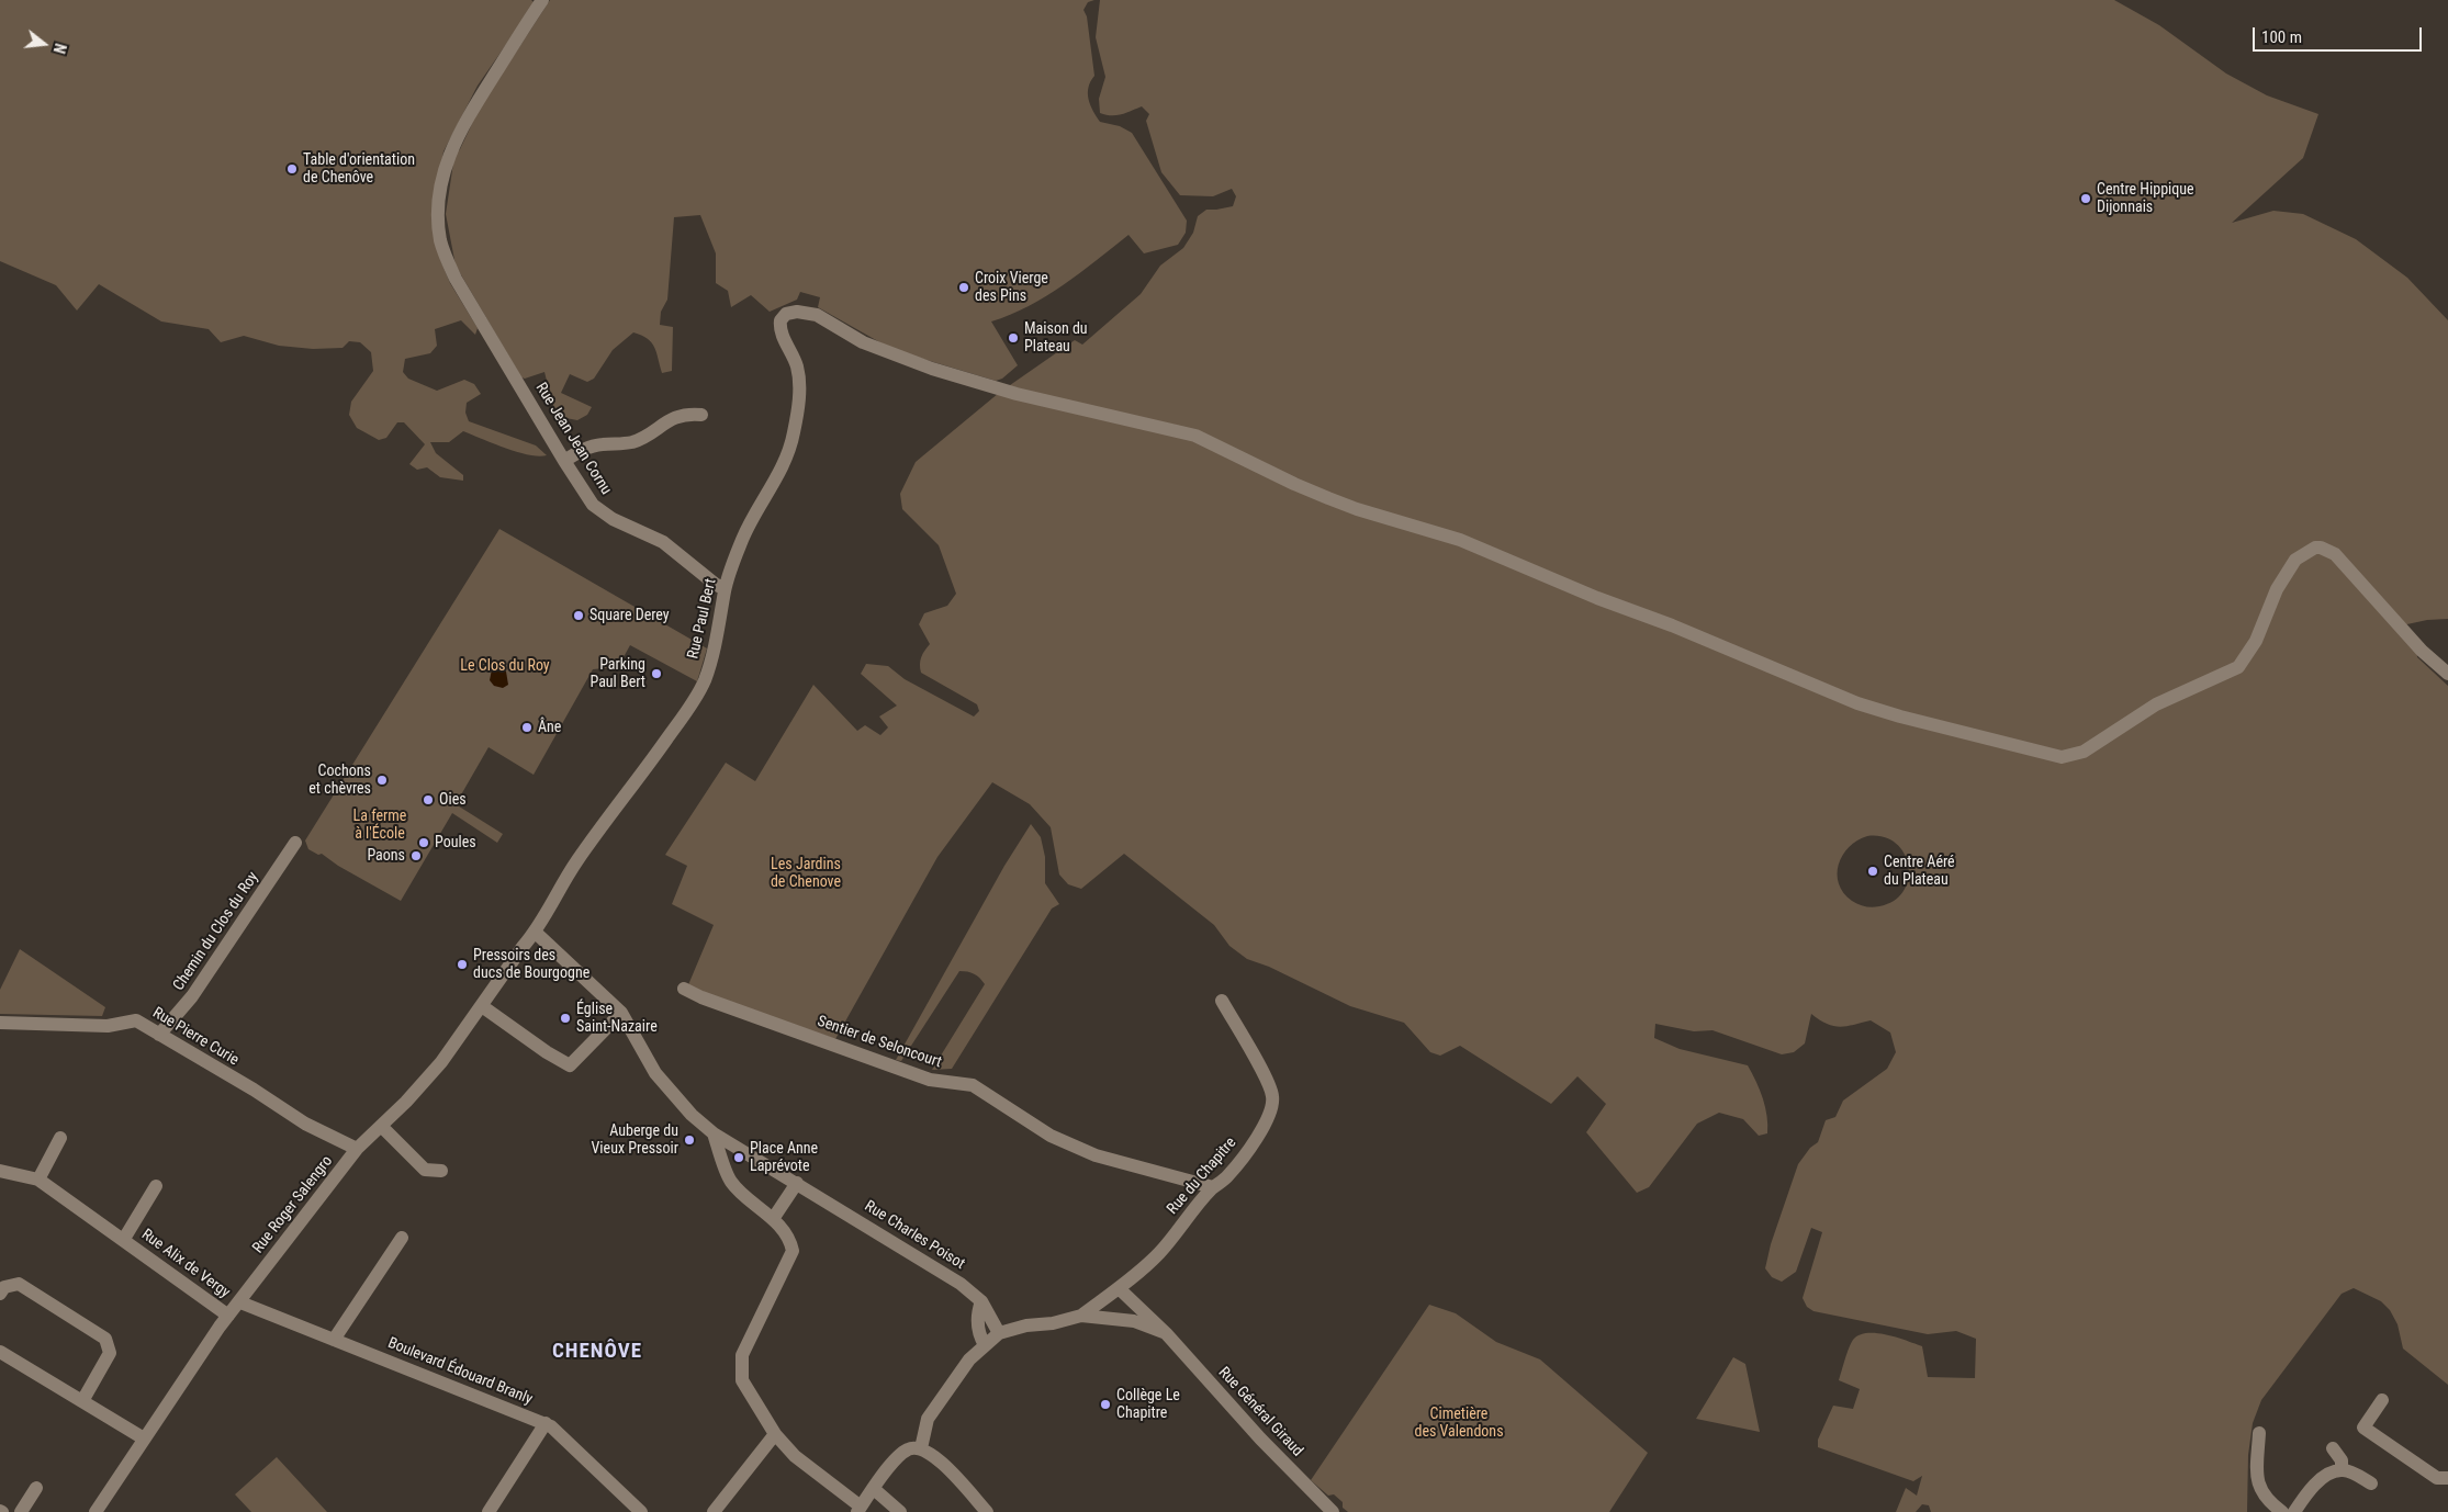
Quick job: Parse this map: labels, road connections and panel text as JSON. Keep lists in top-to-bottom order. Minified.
{"streets":{"street":["Rue Jean Jean Cornu","Rue Paul Bert","Chemin du Clos du Roy","Rue Pierre Curie","Sentier de Seloncourt","Rue du Chapitre","Rue Roger Salengro","Rue Charles Poisot","Rue Alix de Vergy","Boulevard Édouard Branly","Rue Général Giraud"]},"crossings":[["Rue Jean Jean Cornu","Rue Paul Bert"],["Rue Paul Bert","Rue Roger Salengro"],["Chemin du Clos du Roy","Rue Pierre Curie"],["Rue Pierre Curie","Rue Roger Salengro"],["Sentier de Seloncourt","Rue du Chapitre"],["Rue du Chapitre","Rue Général Giraud"],["Rue Roger Salengro","Rue Alix de Vergy"],["Rue Roger Salengro","Boulevard Édouard Branly"],["Rue Charles Poisot","Rue Général Giraud"]],"districts":["CHENÔVE"],"parks":["Le Clos du Roy","La ferme à l'École","Les Jardins de Chenove","Cimetière des Valendons"],"places":["Table d'orientation de Chenôve","Centre Hippique Dijonnais","Croix Vierge des Pins","Maison du Plateau","Square Derey","Parking Paul Bert","Âne","Cochons et chèvres","Oies","Poules","Paons","Centre Aéré du Plateau","Pressoirs des ducs de Bourgogne","Église Saint-Nazaire","Auberge du Vieux Pressoir","Place Anne Laprévote","Collège Le Chapitre"],"scale_bar":"100 m","north":"right"}
